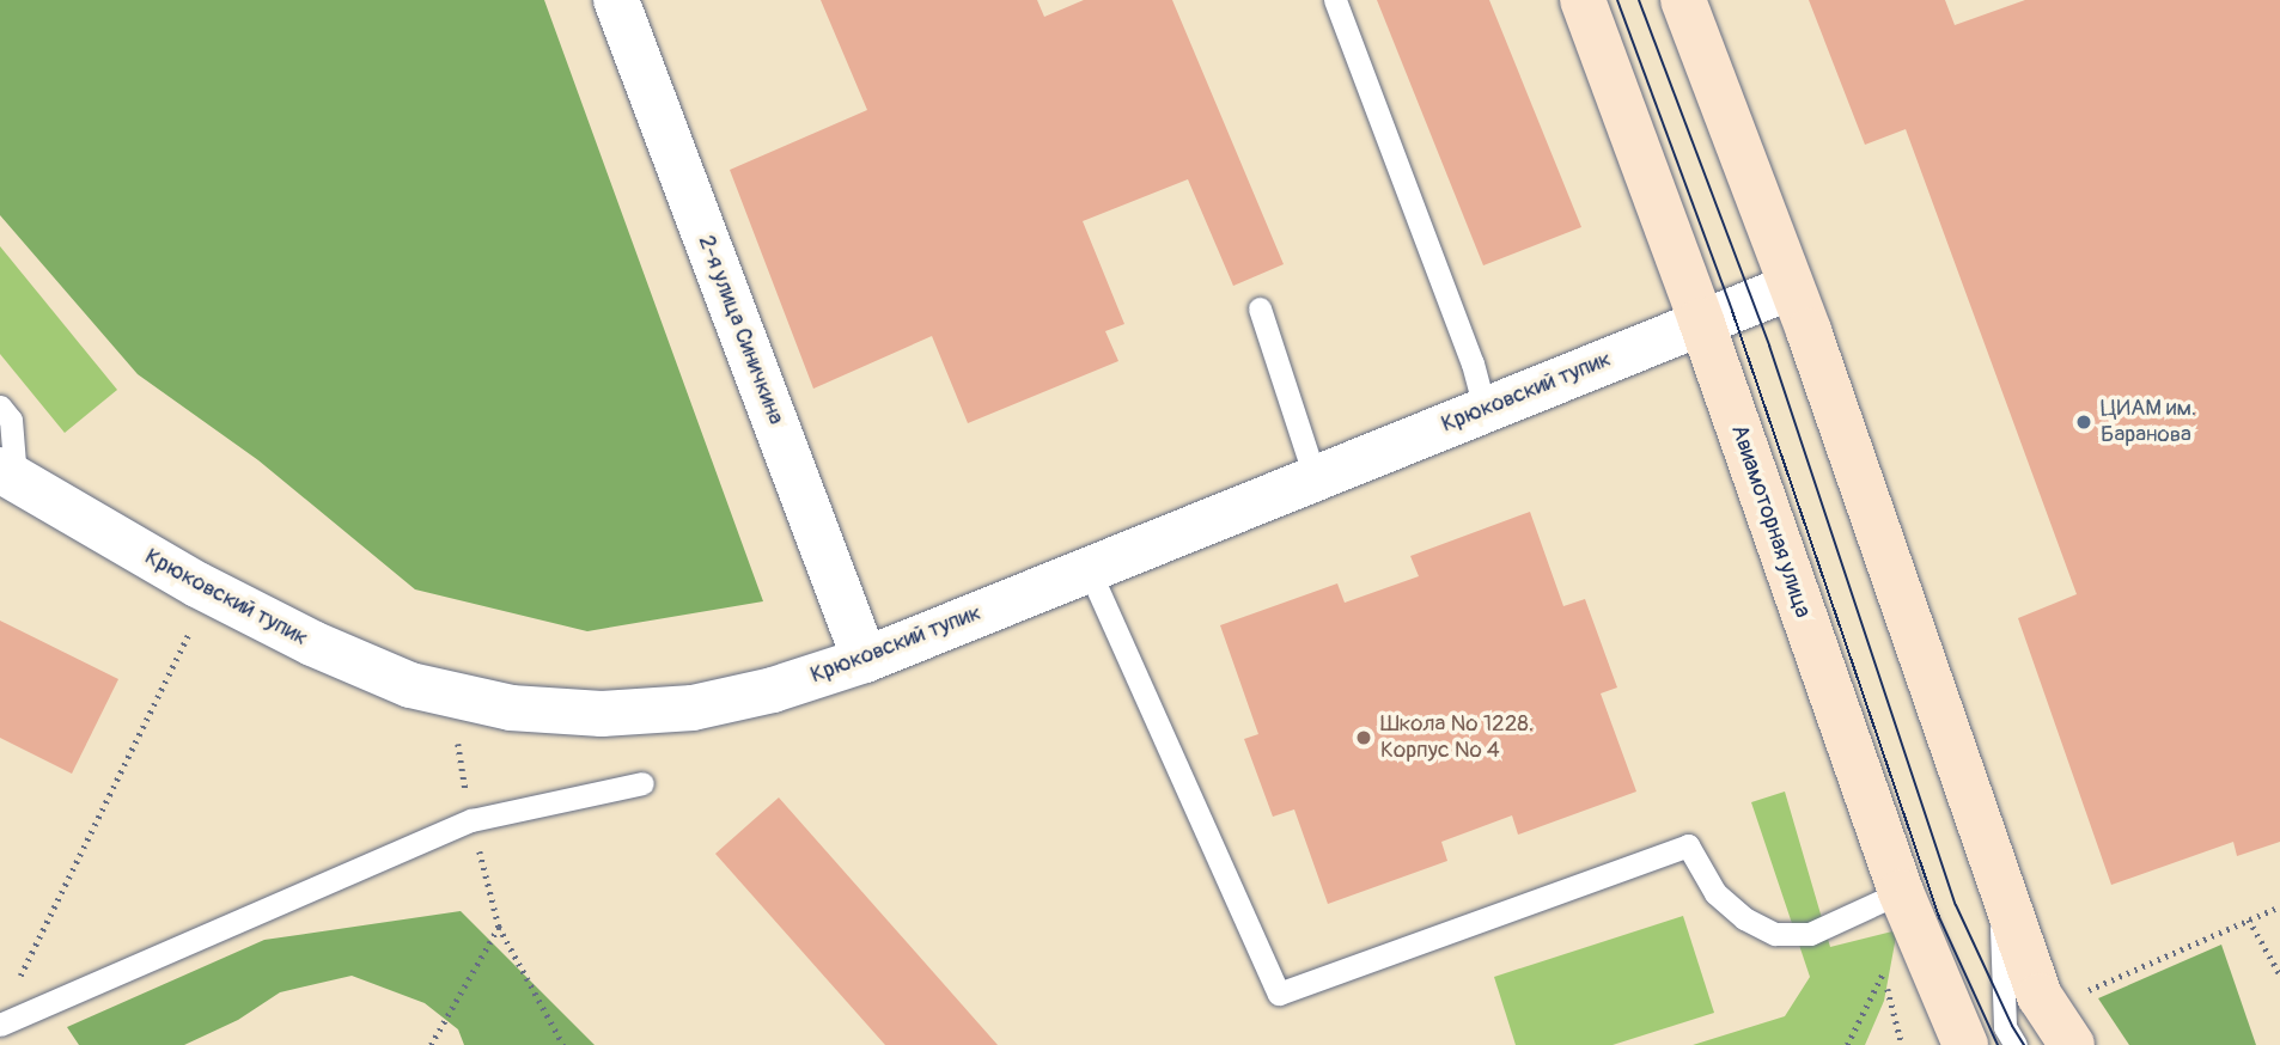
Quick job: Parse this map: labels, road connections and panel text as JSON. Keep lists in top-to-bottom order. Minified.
{"streets":{"main road":["Авиамоторная улица"],"street":["2-я улица Синичкина","Крюковский тупик"]},"crossings":[["2-я улица Синичкина","Крюковский тупик"],["Крюковский тупик","Авиамоторная улица"]],"places":["ЦИАМ им. Баранова","Школа № 1228. Корпус № 4"]}
